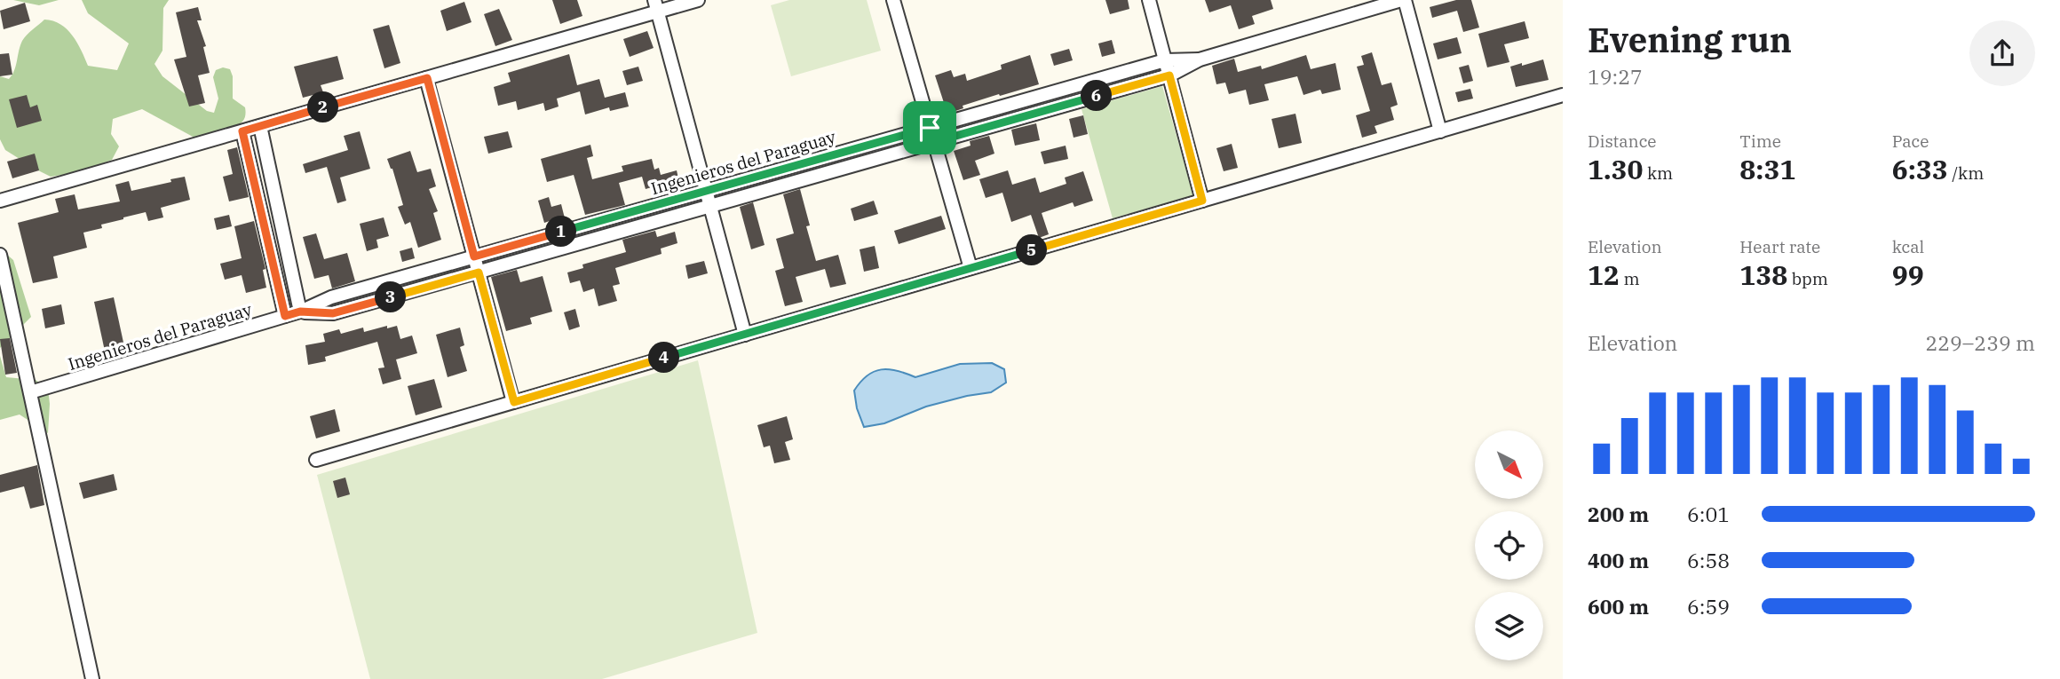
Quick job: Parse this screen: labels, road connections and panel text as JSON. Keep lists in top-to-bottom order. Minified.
{"streets":{"street":["Ingenieros del Paraguay"]},"north":"bottom right","page":{"heading":["Evening run","19:27"],"pins":["6","2","1","5","3","4"],"stats":[["Distance","1.30 km"],["Time","8:31"],["Pace","6:33 /km"],["Elevation","12 m"],["Heart rate","138 bpm"],["kcal","99"]],"chart":["Elevation","229–239 m"],"list":[{"name":"200 m","note":"6:01"},{"name":"400 m","note":"6:58"},{"name":"600 m","note":"6:59"}]}}
